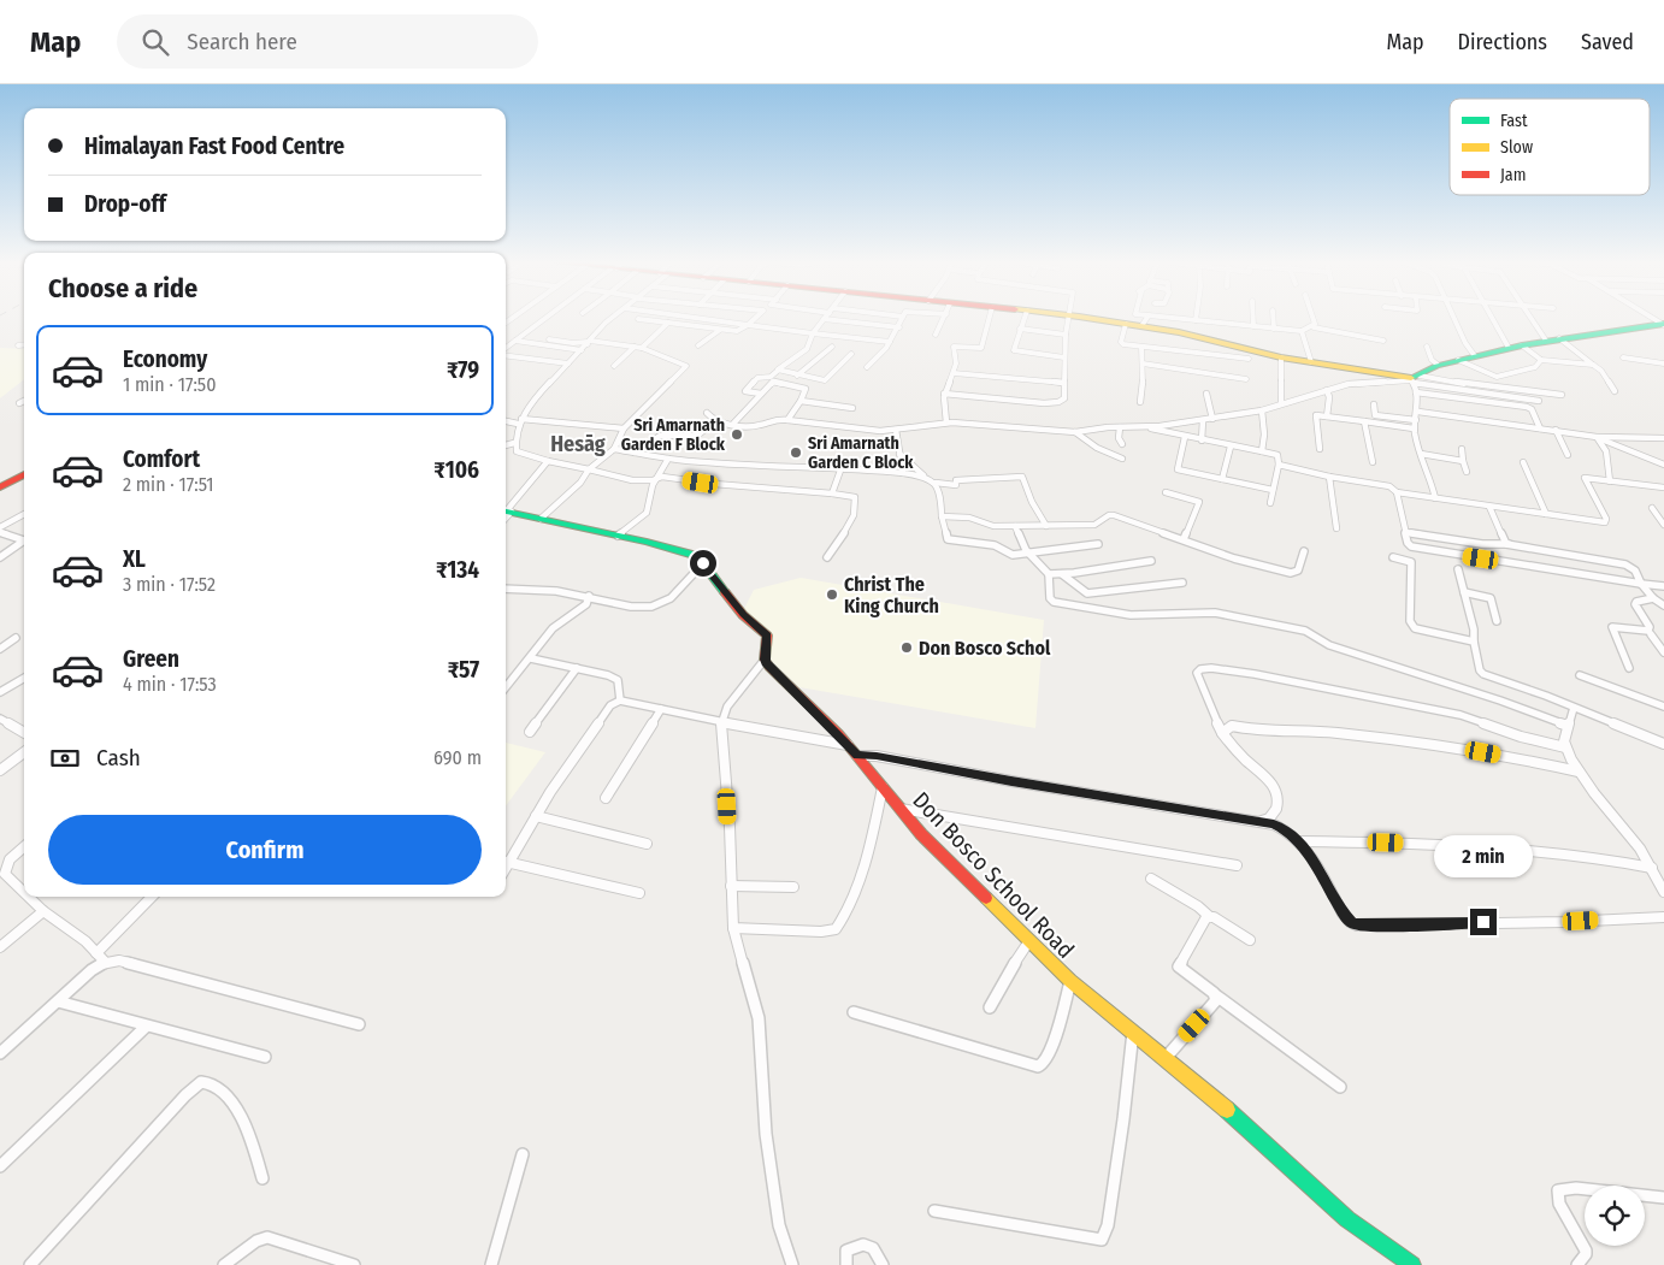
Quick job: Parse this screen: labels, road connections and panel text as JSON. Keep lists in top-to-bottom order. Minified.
{"streets":{"street":["Don Bosco School Road"]},"districts":["Hesāg"],"places":["Sri Amarnath Garden F Block","Sri Amarnath Garden C Block","Christ The King Church","Don Bosco Schol"],"legend":["Fast","Slow","Jam"],"page":{"header":"Map","search":"Search here","nav":["Map","Directions","Saved"],"banner":["Himalayan Fast Food Centre","Drop-off"],"heading":"Choose a ride","list":[{"name":"Economy","note":"1 min · 17:50","value":"₹79"},{"name":"Comfort","note":"2 min · 17:51","value":"₹106"},{"name":"XL","note":"3 min · 17:52","value":"₹134"},{"name":"Green","note":"4 min · 17:53","value":"₹57"}],"pay":["Cash","690 m"],"buttons":"Confirm","bubble":"2 min"}}
